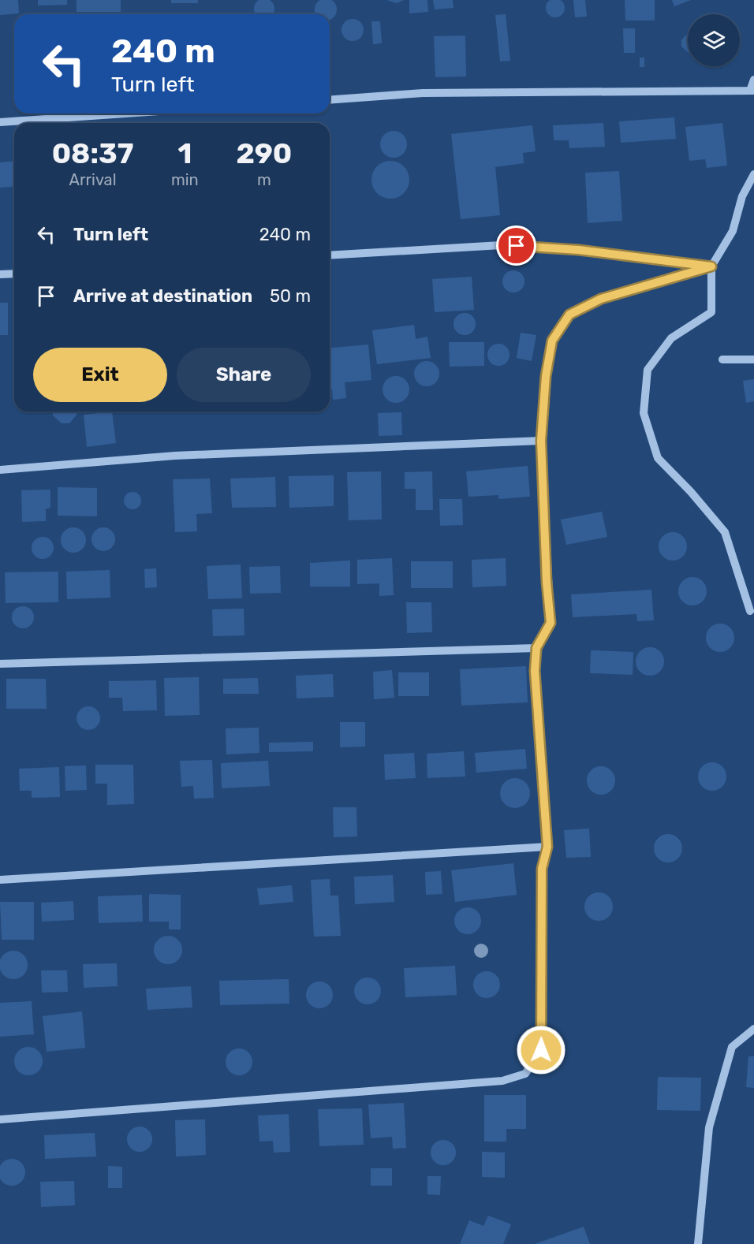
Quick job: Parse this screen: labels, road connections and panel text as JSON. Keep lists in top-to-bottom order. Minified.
{"page":{"turn":["240 m","Turn left"],"eta":["08:37","Arrival","1","min","290","m"],"list":[{"name":"Turn left","value":"240 m"},{"name":"Arrive at destination","value":"50 m"}],"buttons":["Exit","Share"]}}
